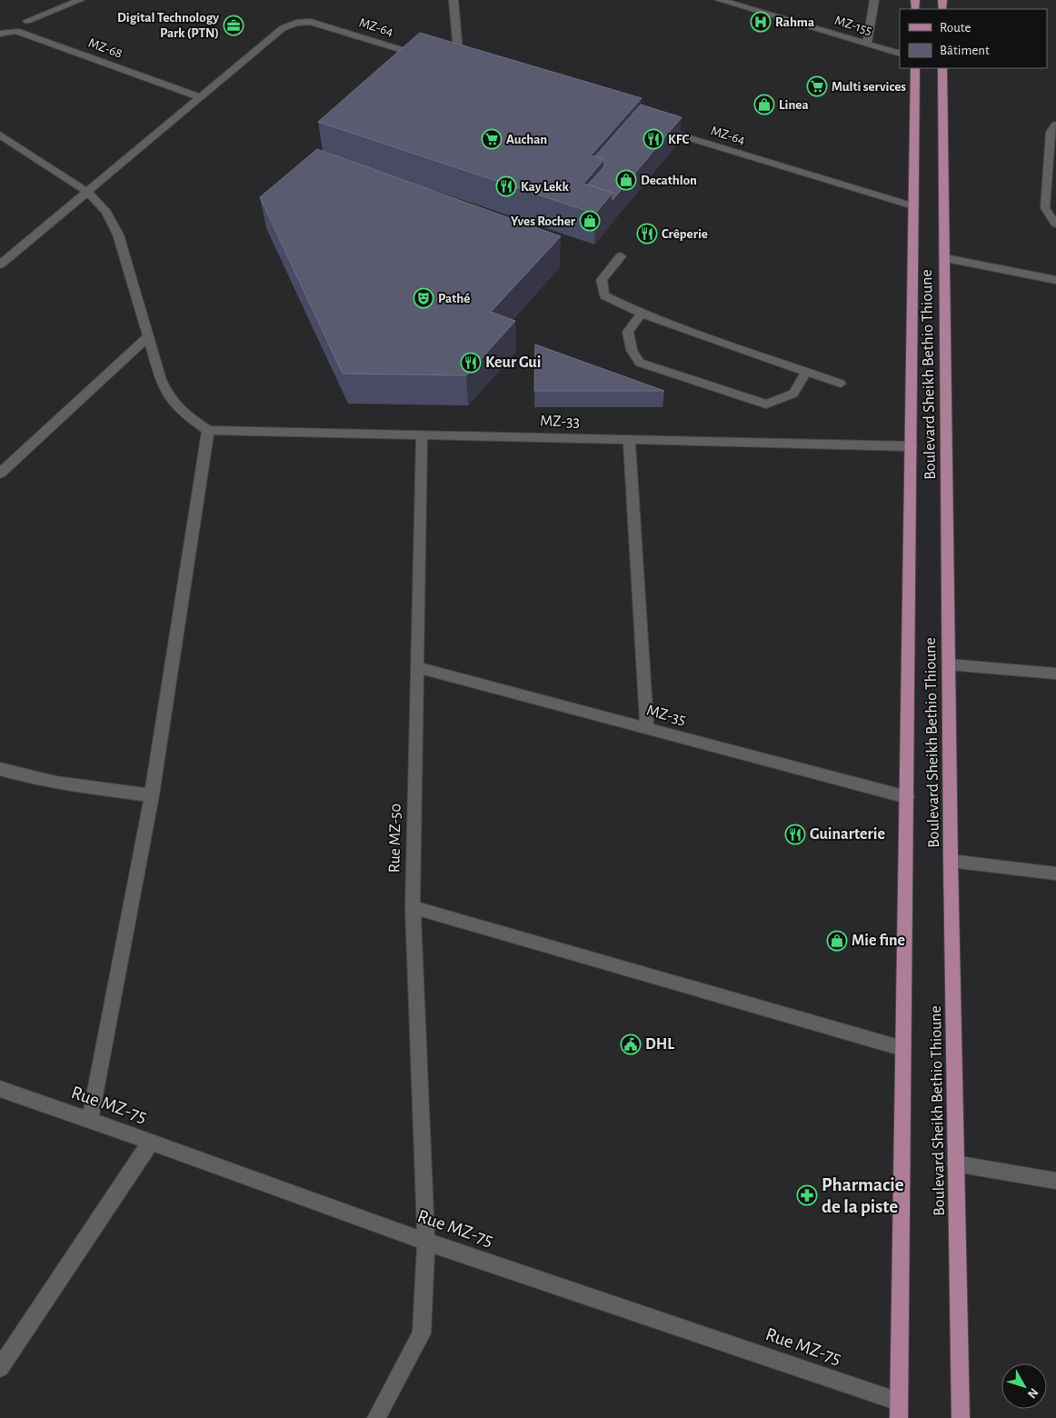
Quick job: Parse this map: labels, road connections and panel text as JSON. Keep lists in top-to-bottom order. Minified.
{"streets":{"main road":["Boulevard Sheikh Bethio Thioune"],"street":["MZ-155","MZ-64","MZ-68","MZ-33","MZ-35","Rue MZ-50","Rue MZ-75"]},"crossings":[["MZ-64","MZ-68"],["MZ-64","Boulevard Sheikh Bethio Thioune"],["Boulevard Sheikh Bethio Thioune","MZ-33"],["Boulevard Sheikh Bethio Thioune","MZ-35"],["Boulevard Sheikh Bethio Thioune","Rue MZ-75"],["MZ-33","Rue MZ-50"],["MZ-35","Rue MZ-50"],["Rue MZ-50","Rue MZ-75"]],"places":{"hospital":["Rahma"],"office":["Digital Technology Park (PTN)"],"supermarket":["Multi services","Auchan"],"shop":["Linea","Decathlon","Yves Rocher","Mie fine"],"restaurant":["KFC","Kay Lekk","Crêperie","Keur Gui","Guinarterie"],"theatre":["Pathé"],"public building":["DHL"],"pharmacy":["Pharmacie de la piste"]},"legend":["Route","Bâtiment"],"north":"bottom right"}
